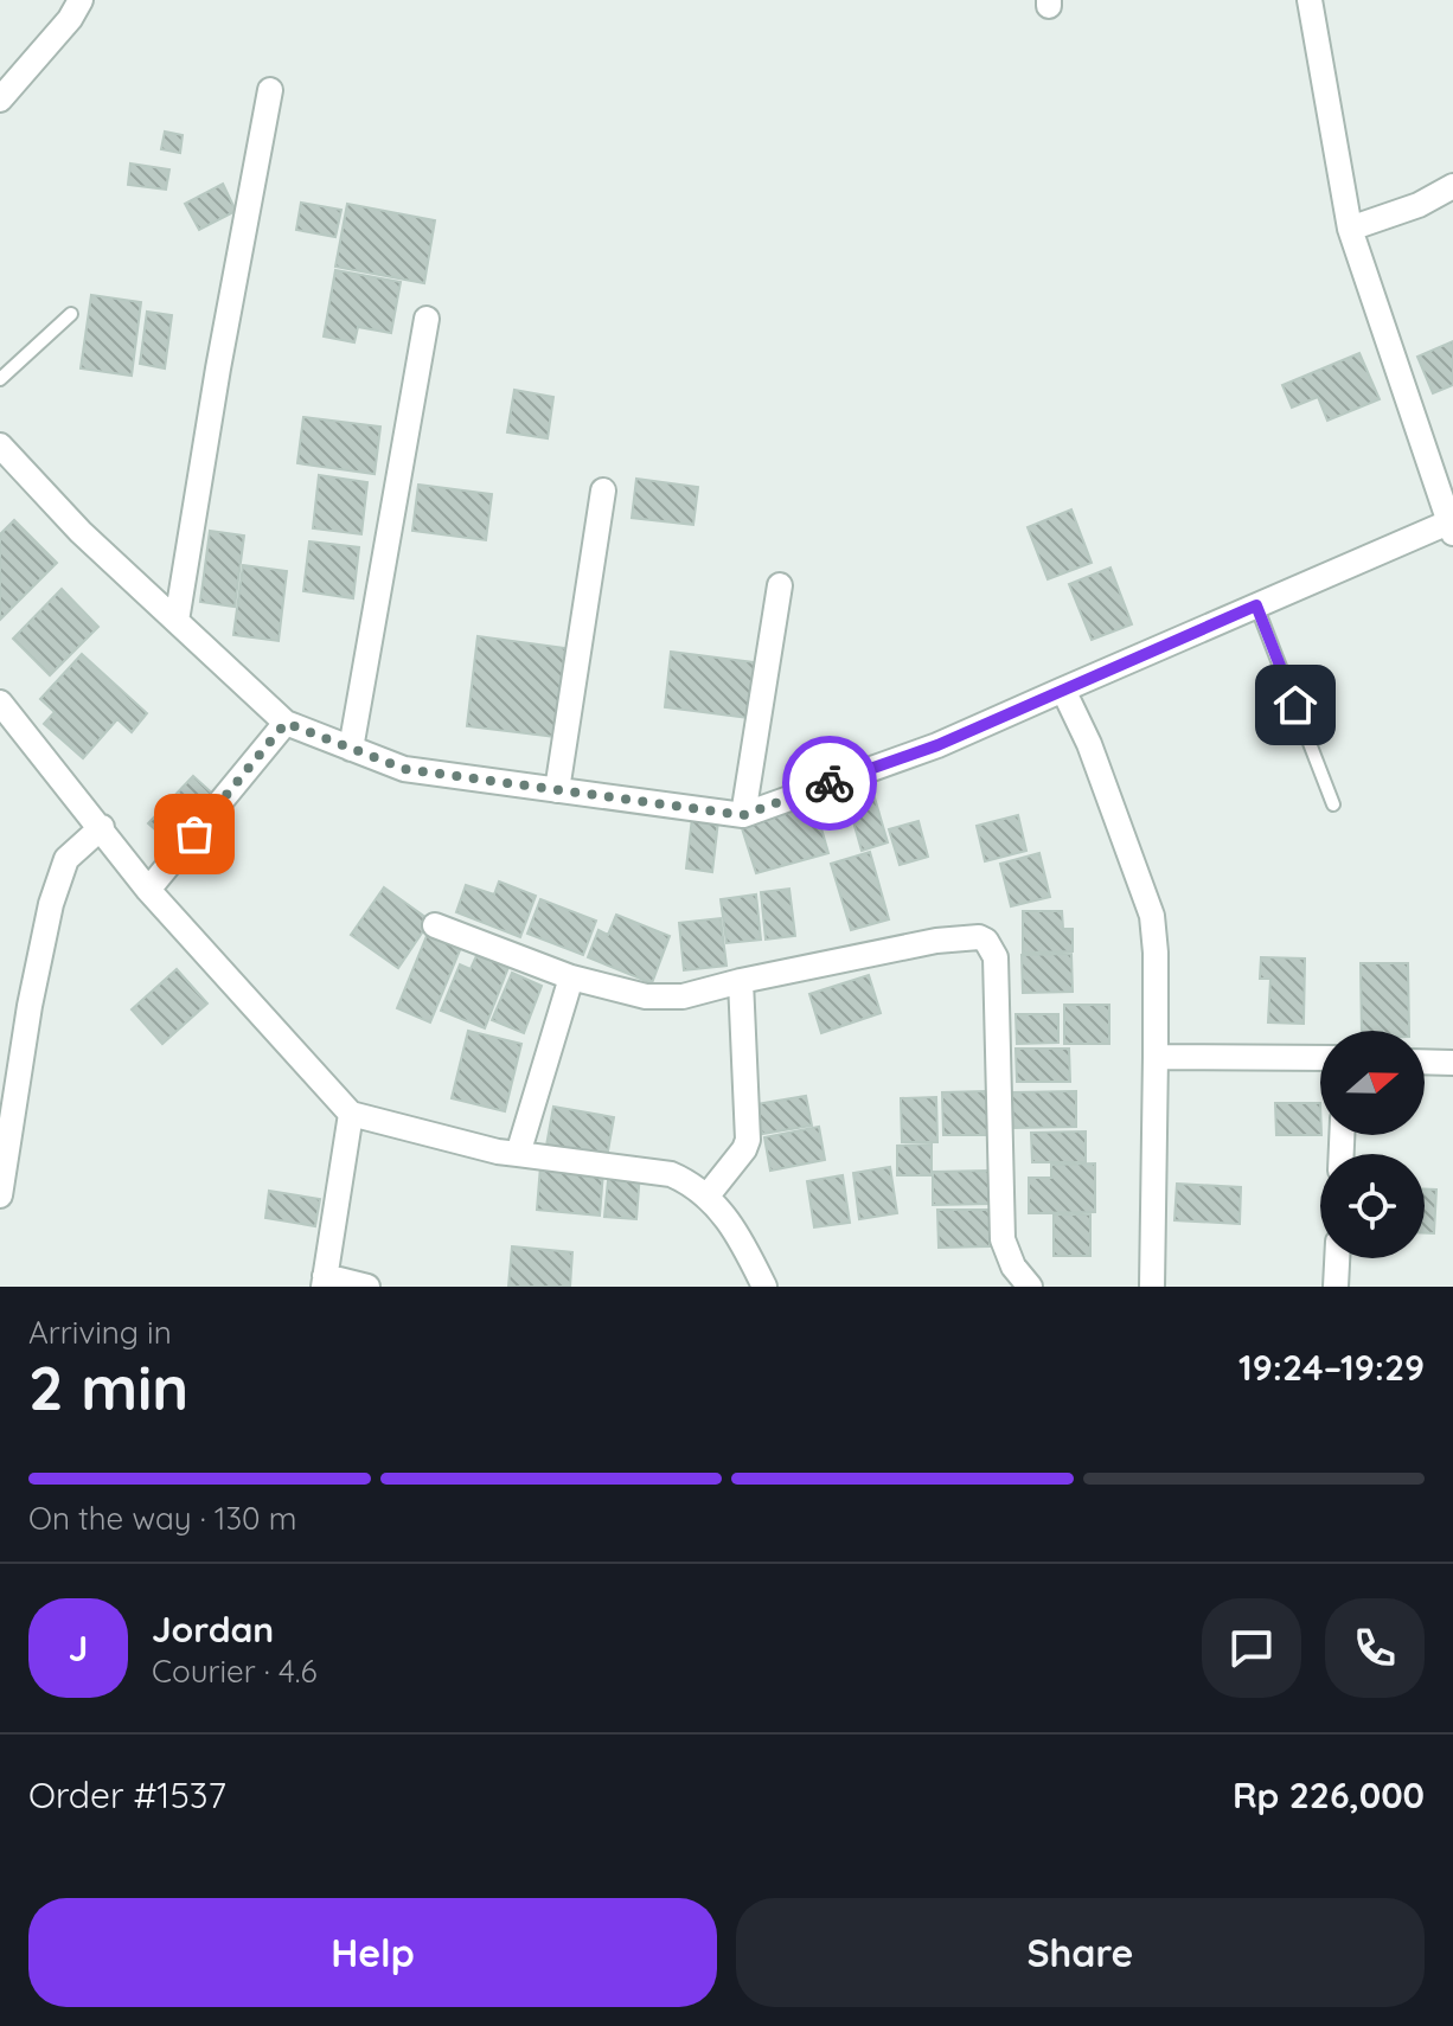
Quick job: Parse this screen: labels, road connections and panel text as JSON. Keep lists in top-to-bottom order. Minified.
{"north":"right","page":{"heading":["2 min","Arriving in","19:24–19:29"],"panel":["Jordan","Courier · 4.6","Order #1537","Rp 226,000"],"bar":"On the way · 130 m","round":"J","buttons":["Help","Share"]}}
